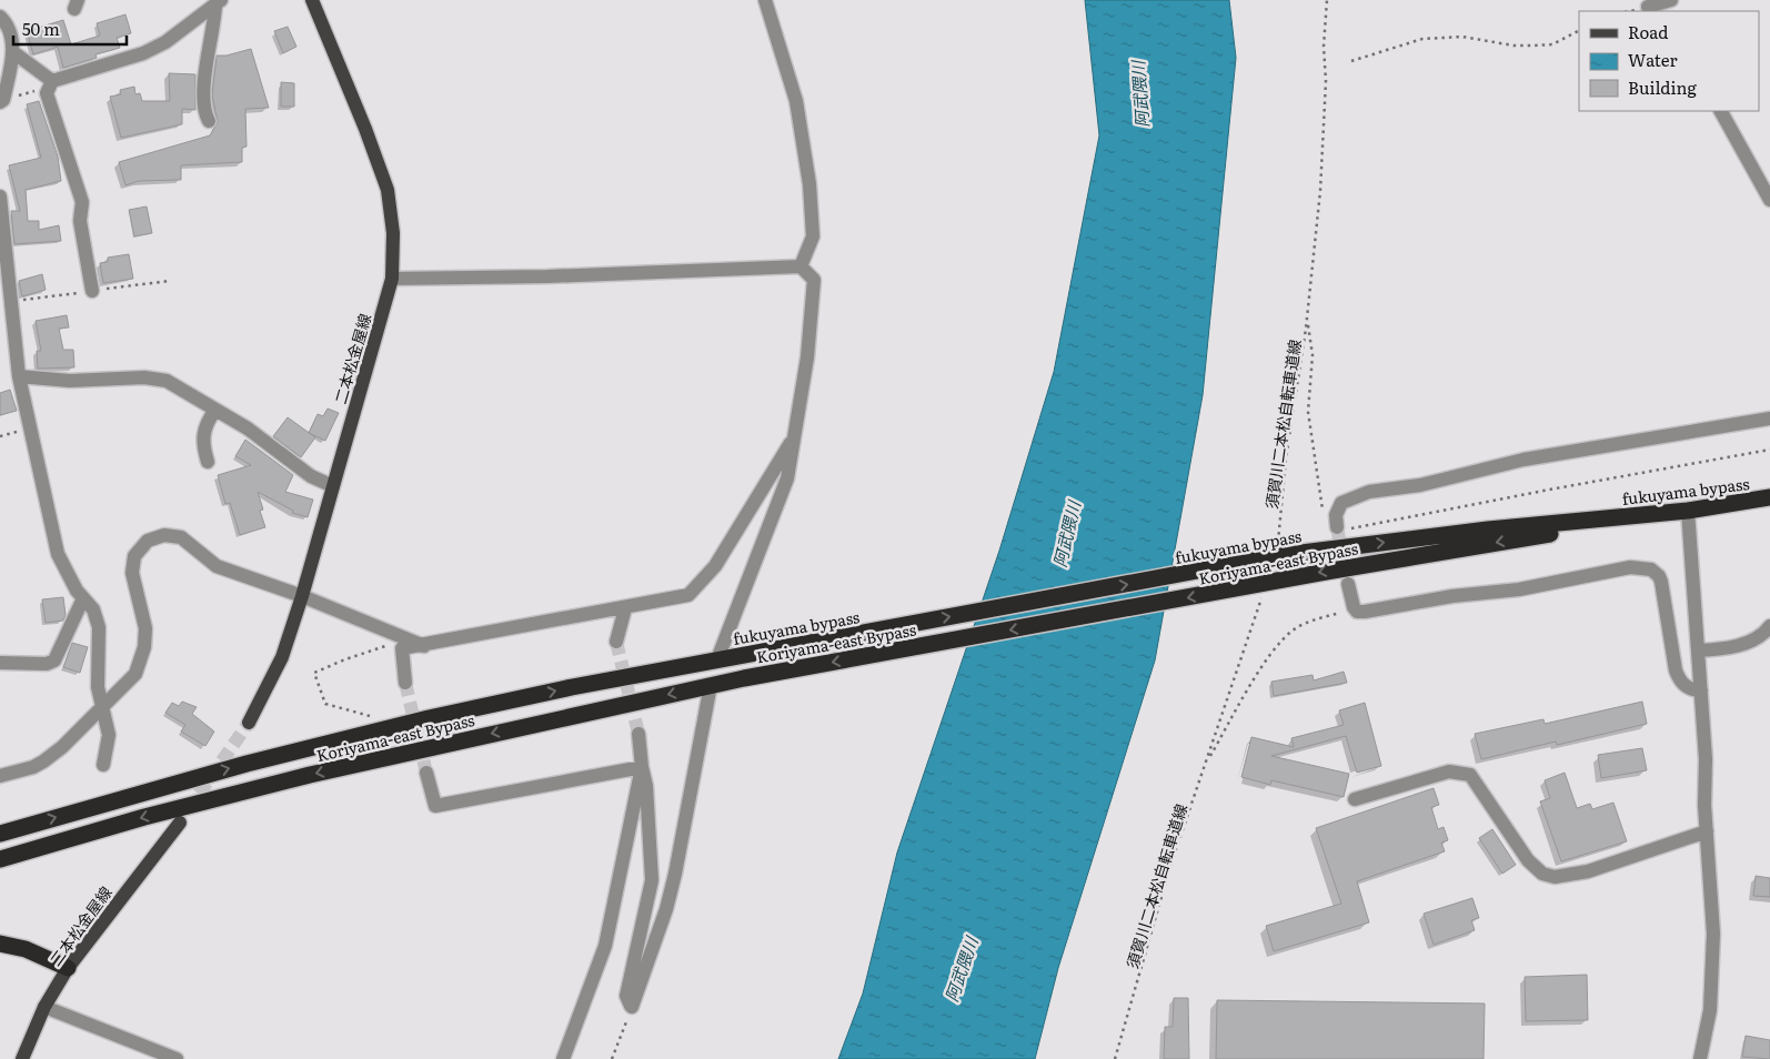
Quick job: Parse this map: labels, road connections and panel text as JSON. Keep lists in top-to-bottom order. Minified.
{"streets":{"highway":["fukuyama bypass","Koriyama-east Bypass"],"main road":["二本松金屋線"],"path":["須賀川二本松自転車道線"]},"crossings":[["須賀川二本松自転車道線","fukuyama bypass"],["fukuyama bypass","Koriyama-east Bypass"]],"one_way":["fukuyama bypass"],"water":["阿武隈川"],"legend":["Road","Water","Building"],"scale_bar":"50 m"}
